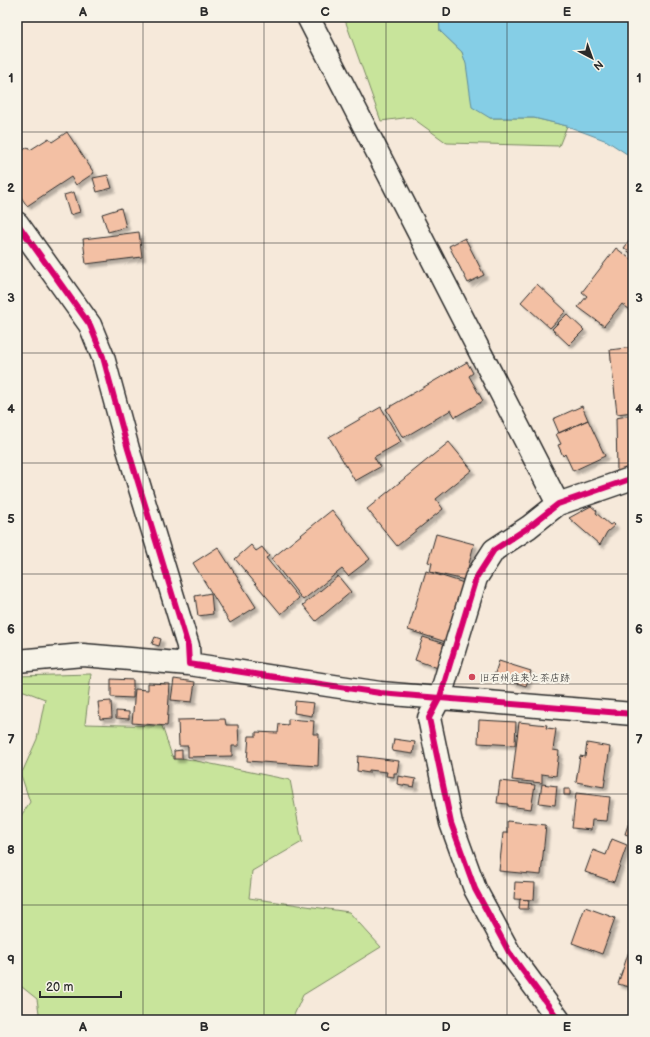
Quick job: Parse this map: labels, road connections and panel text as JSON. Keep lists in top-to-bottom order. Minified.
{"places":["旧石州往来と茶店跡"],"scale_bar":"20 m","north":"bottom right","grid":{"columns":["A","B","C","D","E"],"rows":["1","2","3","4","5","6","7","8","9"]}}
